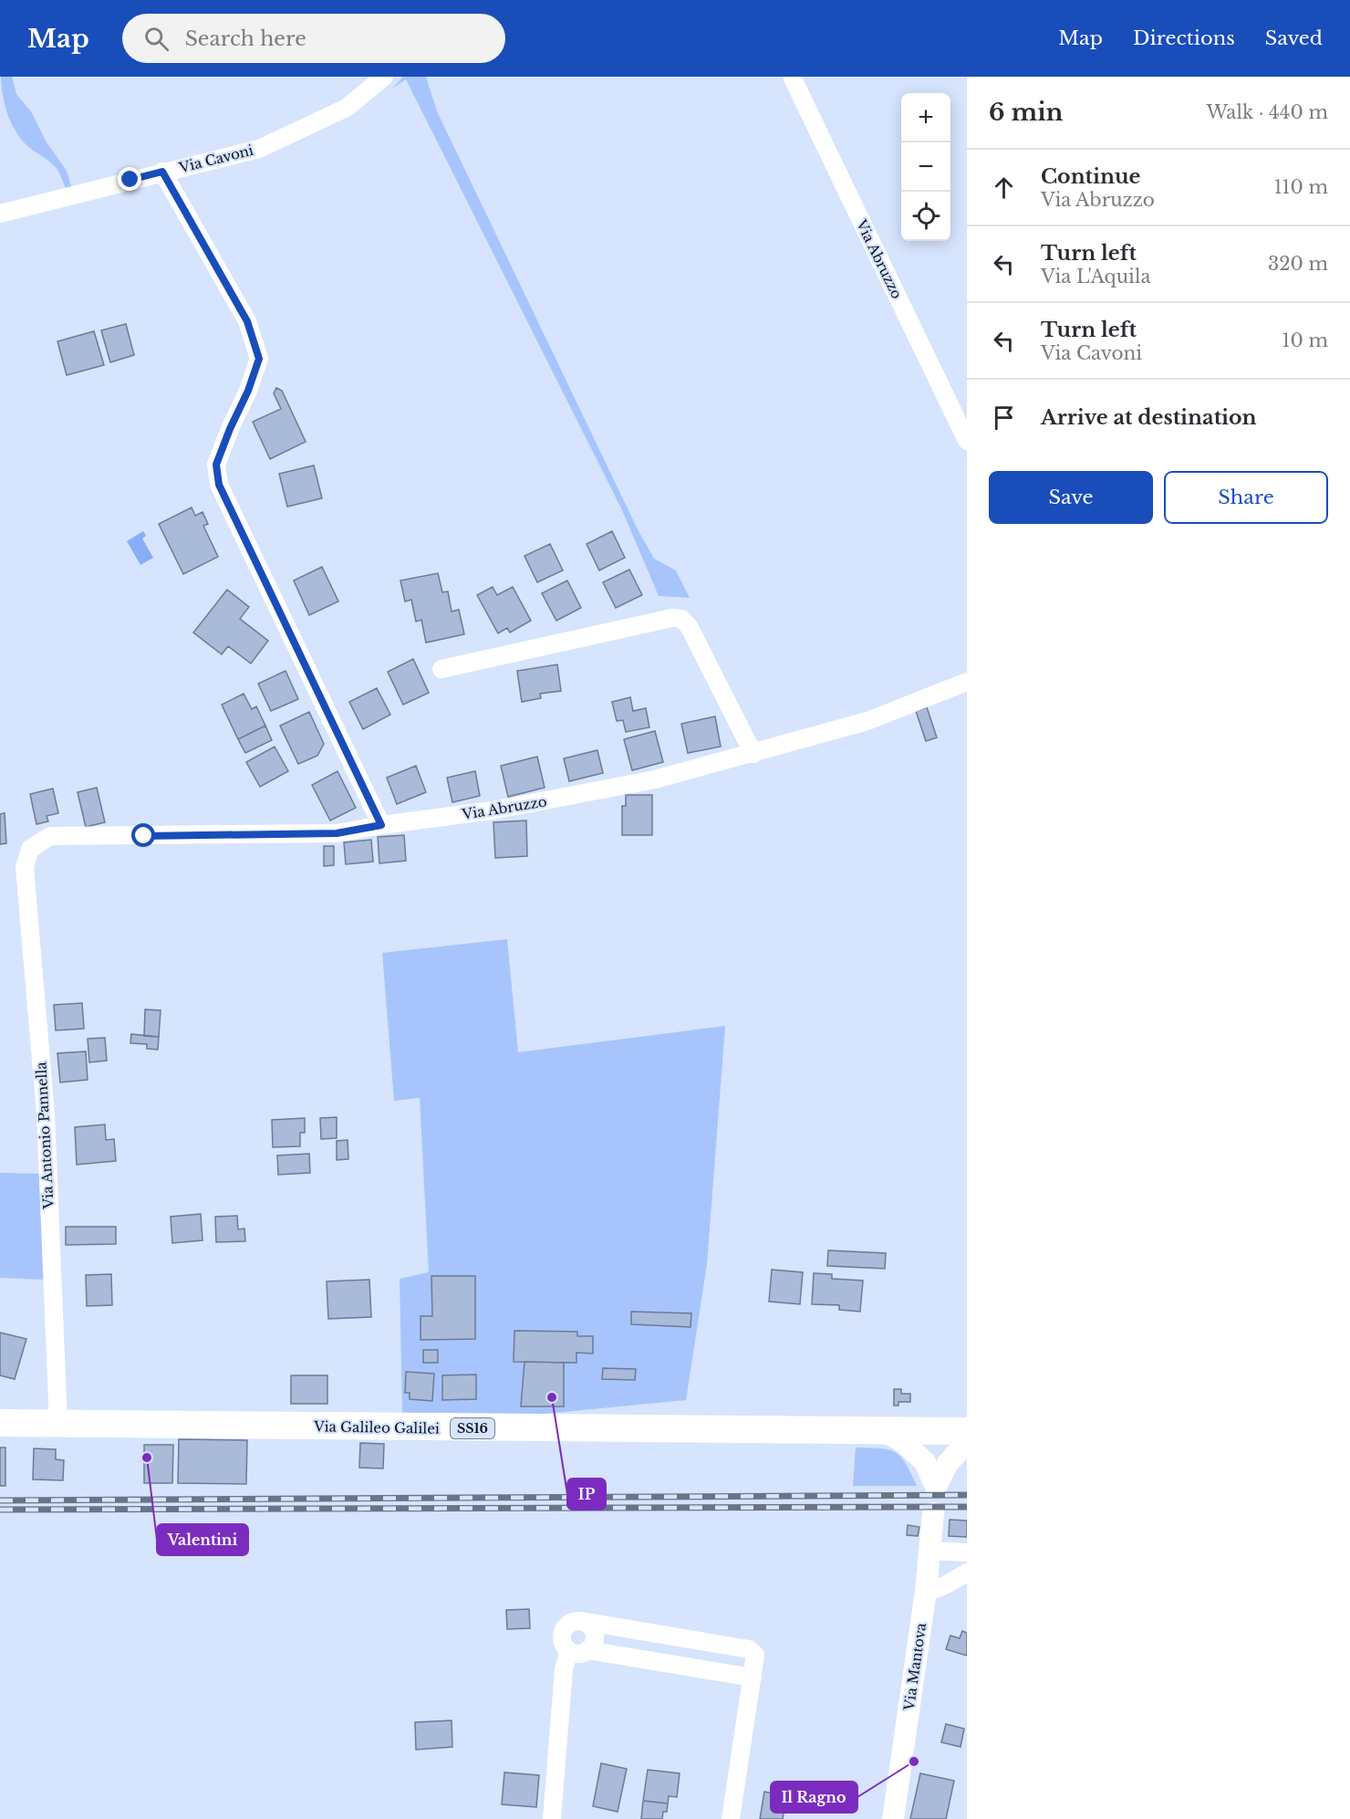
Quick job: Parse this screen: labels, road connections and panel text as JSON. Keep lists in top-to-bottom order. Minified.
{"streets":{"main road":["Via Galileo Galilei","SS16"],"street":["Via Cavoni","Via Abruzzo","Via Antonio Pannella","Via Mantova"]},"crossings":[["Via Abruzzo","Via Antonio Pannella"],["Via Antonio Pannella","Via Galileo Galilei"],["Via Galileo Galilei","SS16"]],"places":["IP","Valentini","Il Ragno"],"page":{"header":"Map","search":"Search here","nav":["Map","Directions","Saved"],"heading":["6 min","Walk · 440 m"],"map_buttons":["+","−"],"list":[["Continue","Via Abruzzo","110 m"],["Turn left","Via L'Aquila","320 m"],["Turn left","Via Cavoni","10 m"],"Arrive at destination"],"buttons":["Save","Share"]}}
